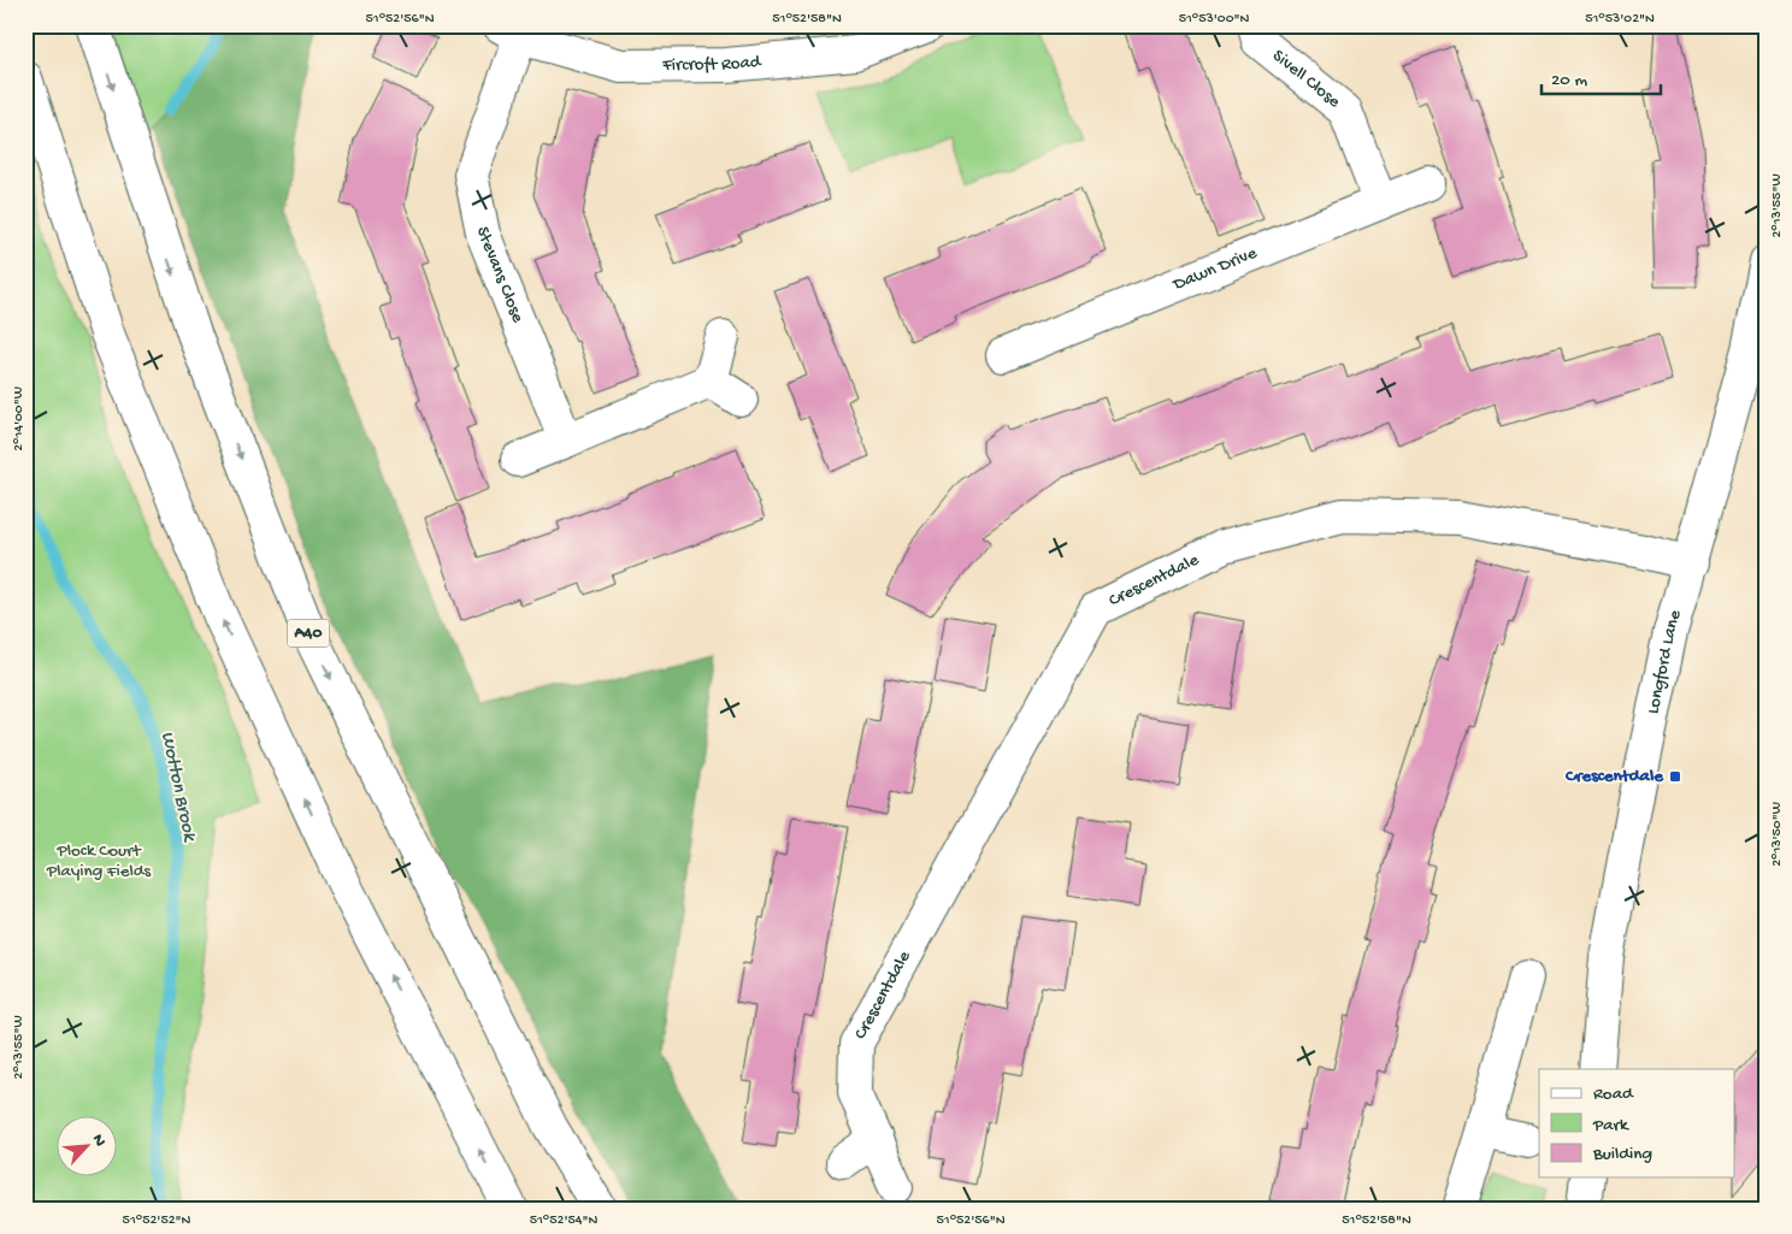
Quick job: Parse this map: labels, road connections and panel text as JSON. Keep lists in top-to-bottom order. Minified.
{"streets":{"main road":["Fircroft Road","Sivell Close","Dawn Drive","Stevans Close","Crescentdale","A40","Longford Lane"]},"crossings":[["Fircroft Road","Stevans Close"],["Sivell Close","Dawn Drive"],["Crescentdale","Longford Lane"]],"water":["Wotton Brook"],"parks":["Plock Court Playing Fields"],"places":{"transit":["Crescentdale"]},"legend":["Road","Park","Building"],"scale_bar":"20 m","north":"top right","coordinates":["51°52'56\"N","51°52'58\"N","51°53'00\"N","51°53'02\"N","2°13'55\"W","2°14'00\"W","2°13'50\"W","51°52'52\"N","51°52'54\"N"]}
